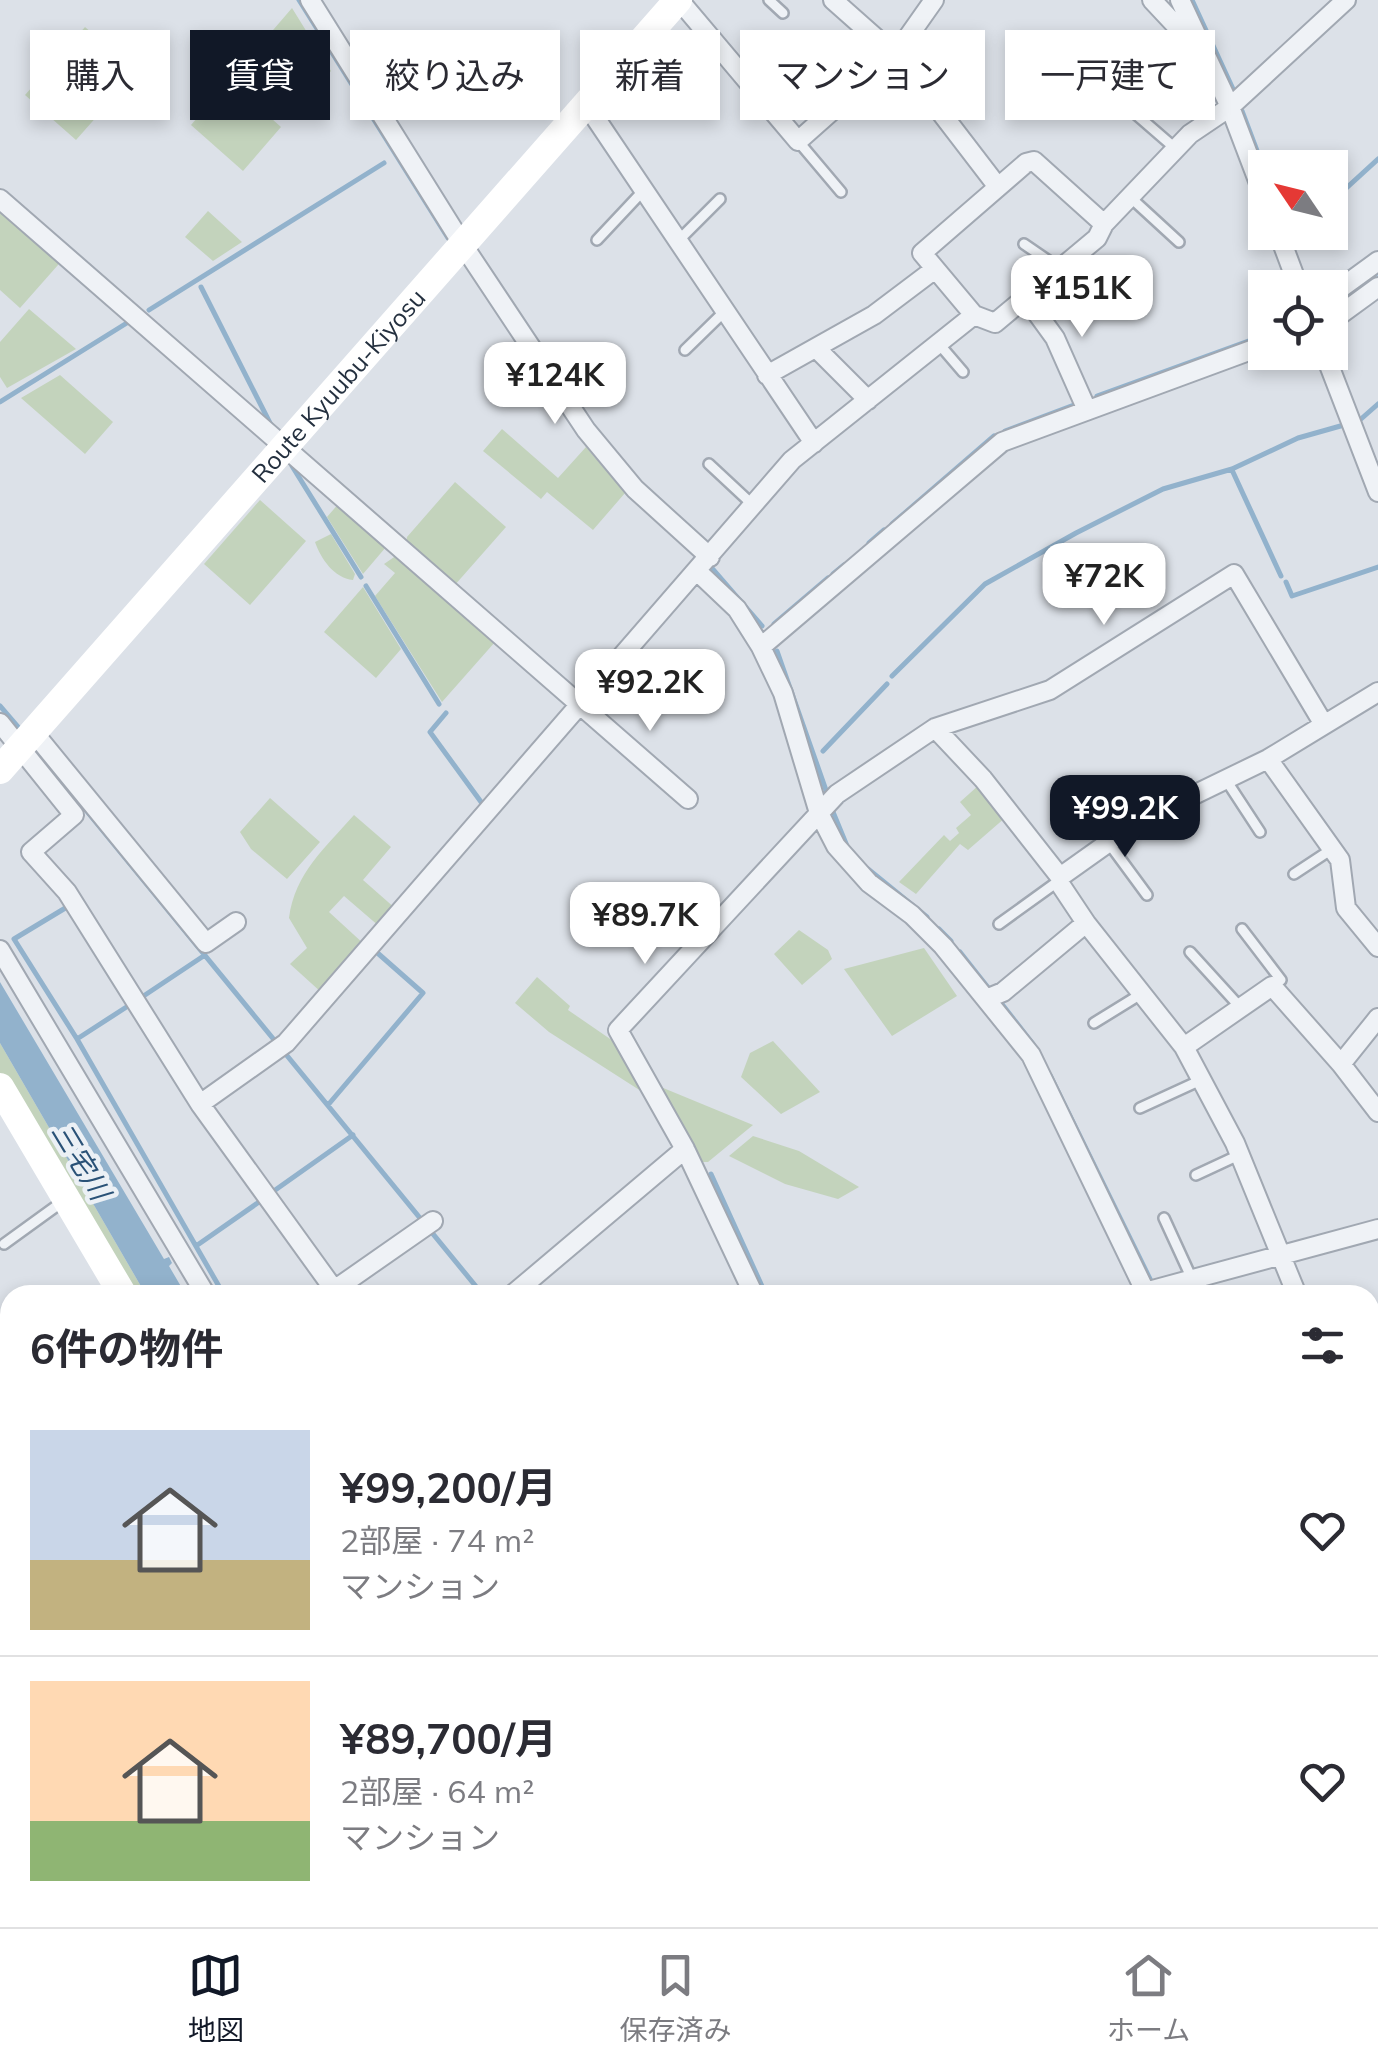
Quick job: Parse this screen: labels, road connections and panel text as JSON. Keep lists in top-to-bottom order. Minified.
{"streets":{"main road":["Route Kyuubu-Kiyosu"]},"water":["三宅川"],"north":"top left","page":{"chip":["購入","賃貸","絞り込み","新着","マンション","一戸建て"],"price":["¥151K","¥124K","¥72K","¥92.2K","¥99.2K","¥89.7K"],"heading":"6件の物件","list":[{"name":"¥99,200/月","note":"2部屋 · 74 m² · マンション"},{"name":"¥89,700/月","note":"2部屋 · 64 m² · マンション"}],"tabs":["地図","保存済み","ホーム"]}}
